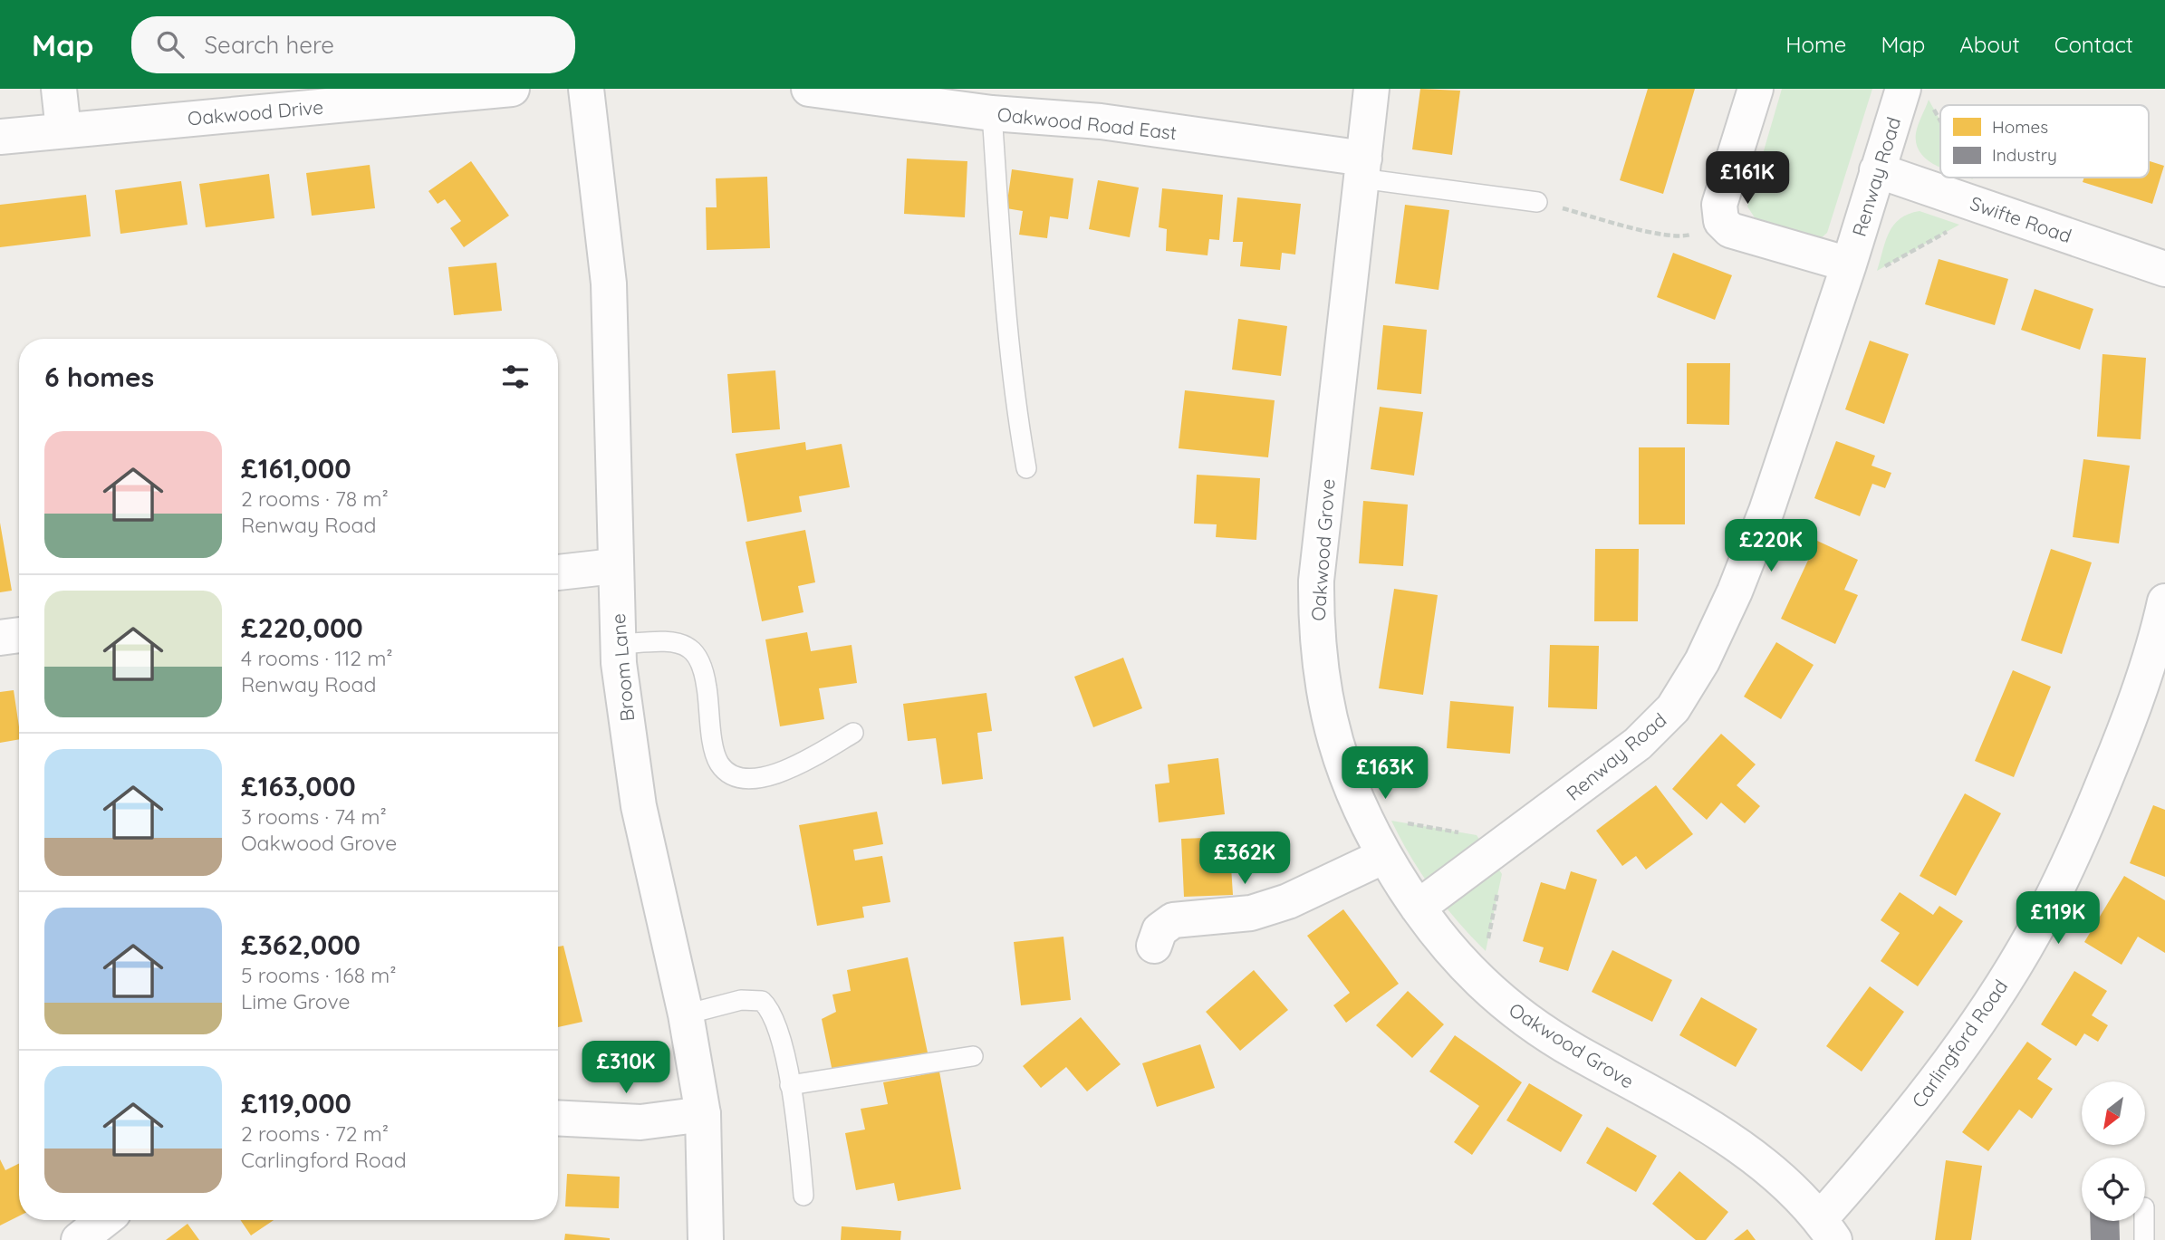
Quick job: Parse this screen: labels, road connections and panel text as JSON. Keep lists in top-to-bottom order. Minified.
{"streets":{"street":["Oakwood Drive","Oakwood Road East","Renway Road","Swifte Road","Oakwood Grove","Broom Lane","Carlingford Road"]},"crossings":[["Oakwood Road East","Oakwood Grove"],["Renway Road","Swifte Road"],["Renway Road","Oakwood Grove"],["Oakwood Grove","Carlingford Road"]],"legend":["Homes","Industry"],"north":"bottom left","page":{"header":"Map","search":"Search here","nav":["Home","Map","About","Contact"],"price":["£161K","£220K","£163K","£362K","£119K","£310K"],"heading":"6 homes","list":[{"name":"£161,000","note":"2 rooms · 78 m² · Renway Road"},{"name":"£220,000","note":"4 rooms · 112 m² · Renway Road"},{"name":"£163,000","note":"3 rooms · 74 m² · Oakwood Grove"},{"name":"£362,000","note":"5 rooms · 168 m² · Lime Grove"},{"name":"£119,000","note":"2 rooms · 72 m² · Carlingford Road"}]}}
